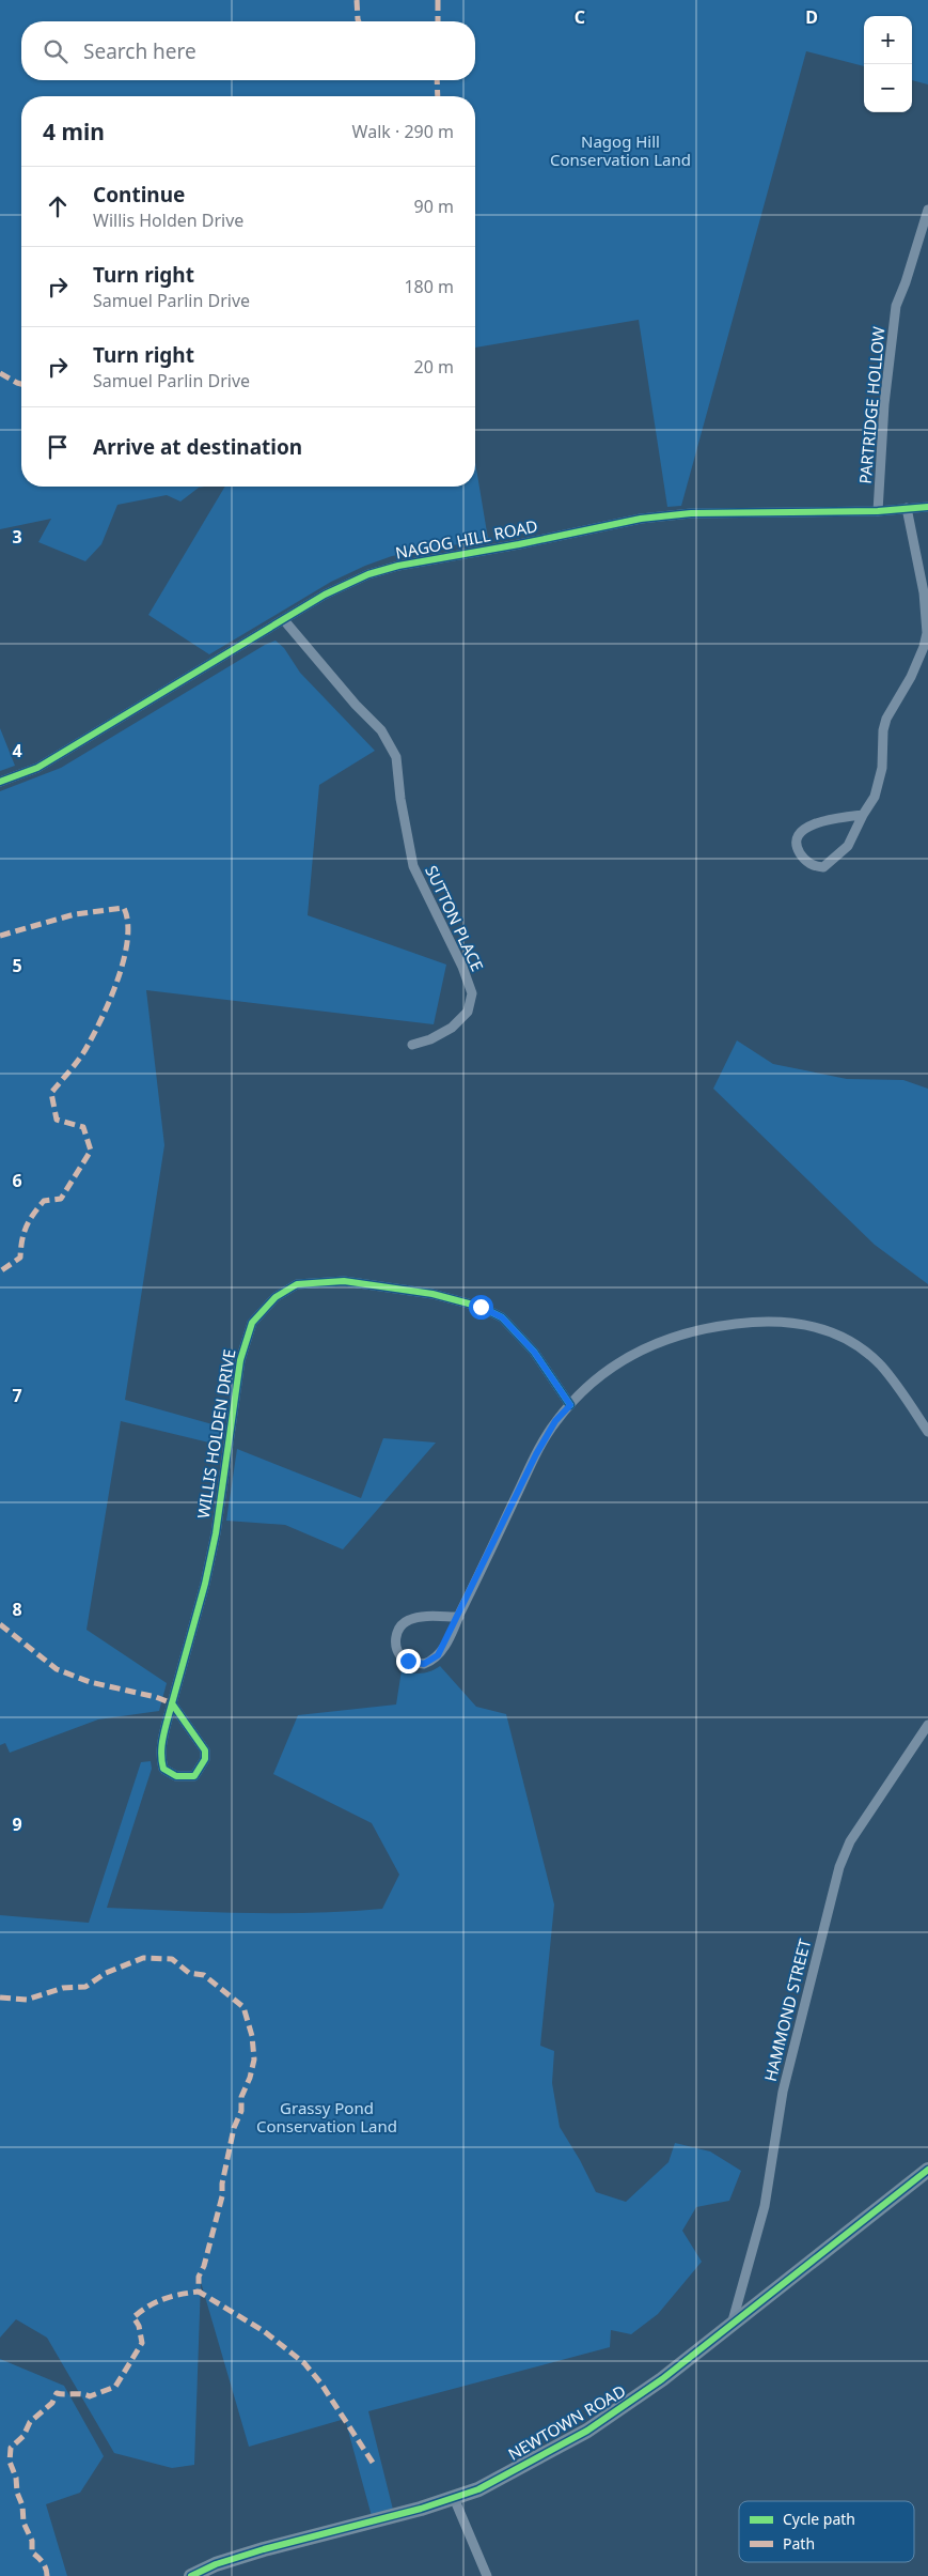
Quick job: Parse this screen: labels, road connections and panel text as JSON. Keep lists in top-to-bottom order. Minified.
{"streets":{"street":["PARTRIDGE HOLLOW","NAGOG HILL ROAD","SUTTON PLACE","WILLIS HOLDEN DRIVE","HAMMOND STREET","NEWTOWN ROAD"]},"crossings":[["PARTRIDGE HOLLOW","NAGOG HILL ROAD"],["NAGOG HILL ROAD","SUTTON PLACE"],["HAMMOND STREET","NEWTOWN ROAD"]],"parks":["Nagog Hill Conservation Land","Grassy Pond Conservation Land"],"legend":["Cycle path","Path"],"page":{"map_buttons":["+","−"],"search":"Search here","heading":["4 min","Walk · 290 m"],"list":[["Continue","Willis Holden Drive","90 m"],["Turn right","Samuel Parlin Drive","180 m"],["Turn right","Samuel Parlin Drive","20 m"],"Arrive at destination"]},"grid":{"columns":["C","D"],"rows":["3","4","5","6","7","8","9"]}}
